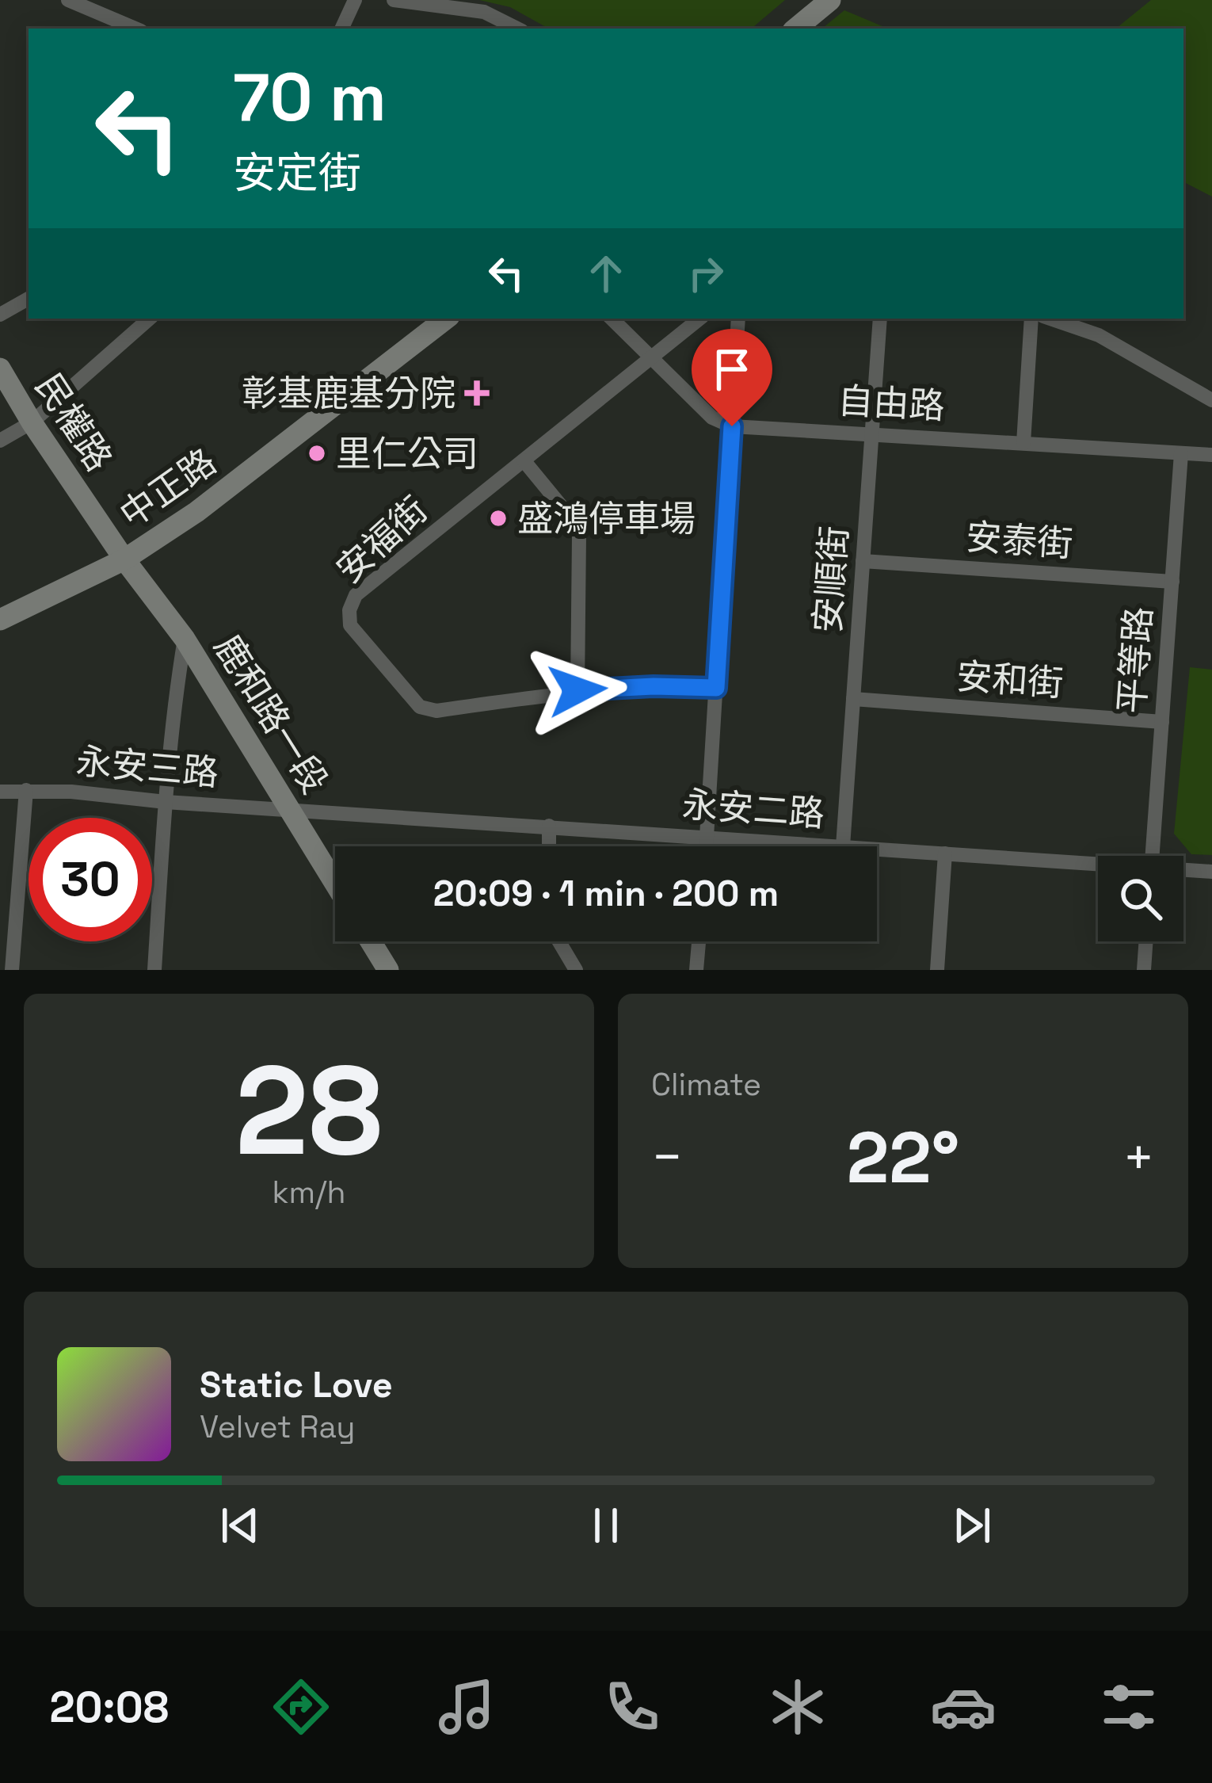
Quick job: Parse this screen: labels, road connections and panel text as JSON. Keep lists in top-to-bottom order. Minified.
{"streets":{"main road":["民權路","中正路","鹿和路一段"],"street":["自由路","安福街","安泰街","安順街","平等路","安和街","永安三路","永安二路"]},"crossings":[["自由路","安順街"],["自由路","平等路"],["民權路","中正路"],["民權路","鹿和路一段"],["中正路","鹿和路一段"],["安泰街","安順街"],["安泰街","平等路"],["安順街","安和街"],["安順街","永安二路"],["平等路","安和街"],["鹿和路一段","永安三路"],["鹿和路一段","永安二路"],["永安三路","永安二路"]],"places":{"health":["彰基鹿基分院"],"other":["里仁公司","盛鴻停車場"]},"page":{"turn":["70 m","安定街"],"limit":"30","trip":"20:09 · 1 min · 200 m","tile":[["28","km/h"],"Climate"],"heat":["−","22°","+"],"song":["Static Love","Velvet Ray"],"tabs":"20:08"}}
